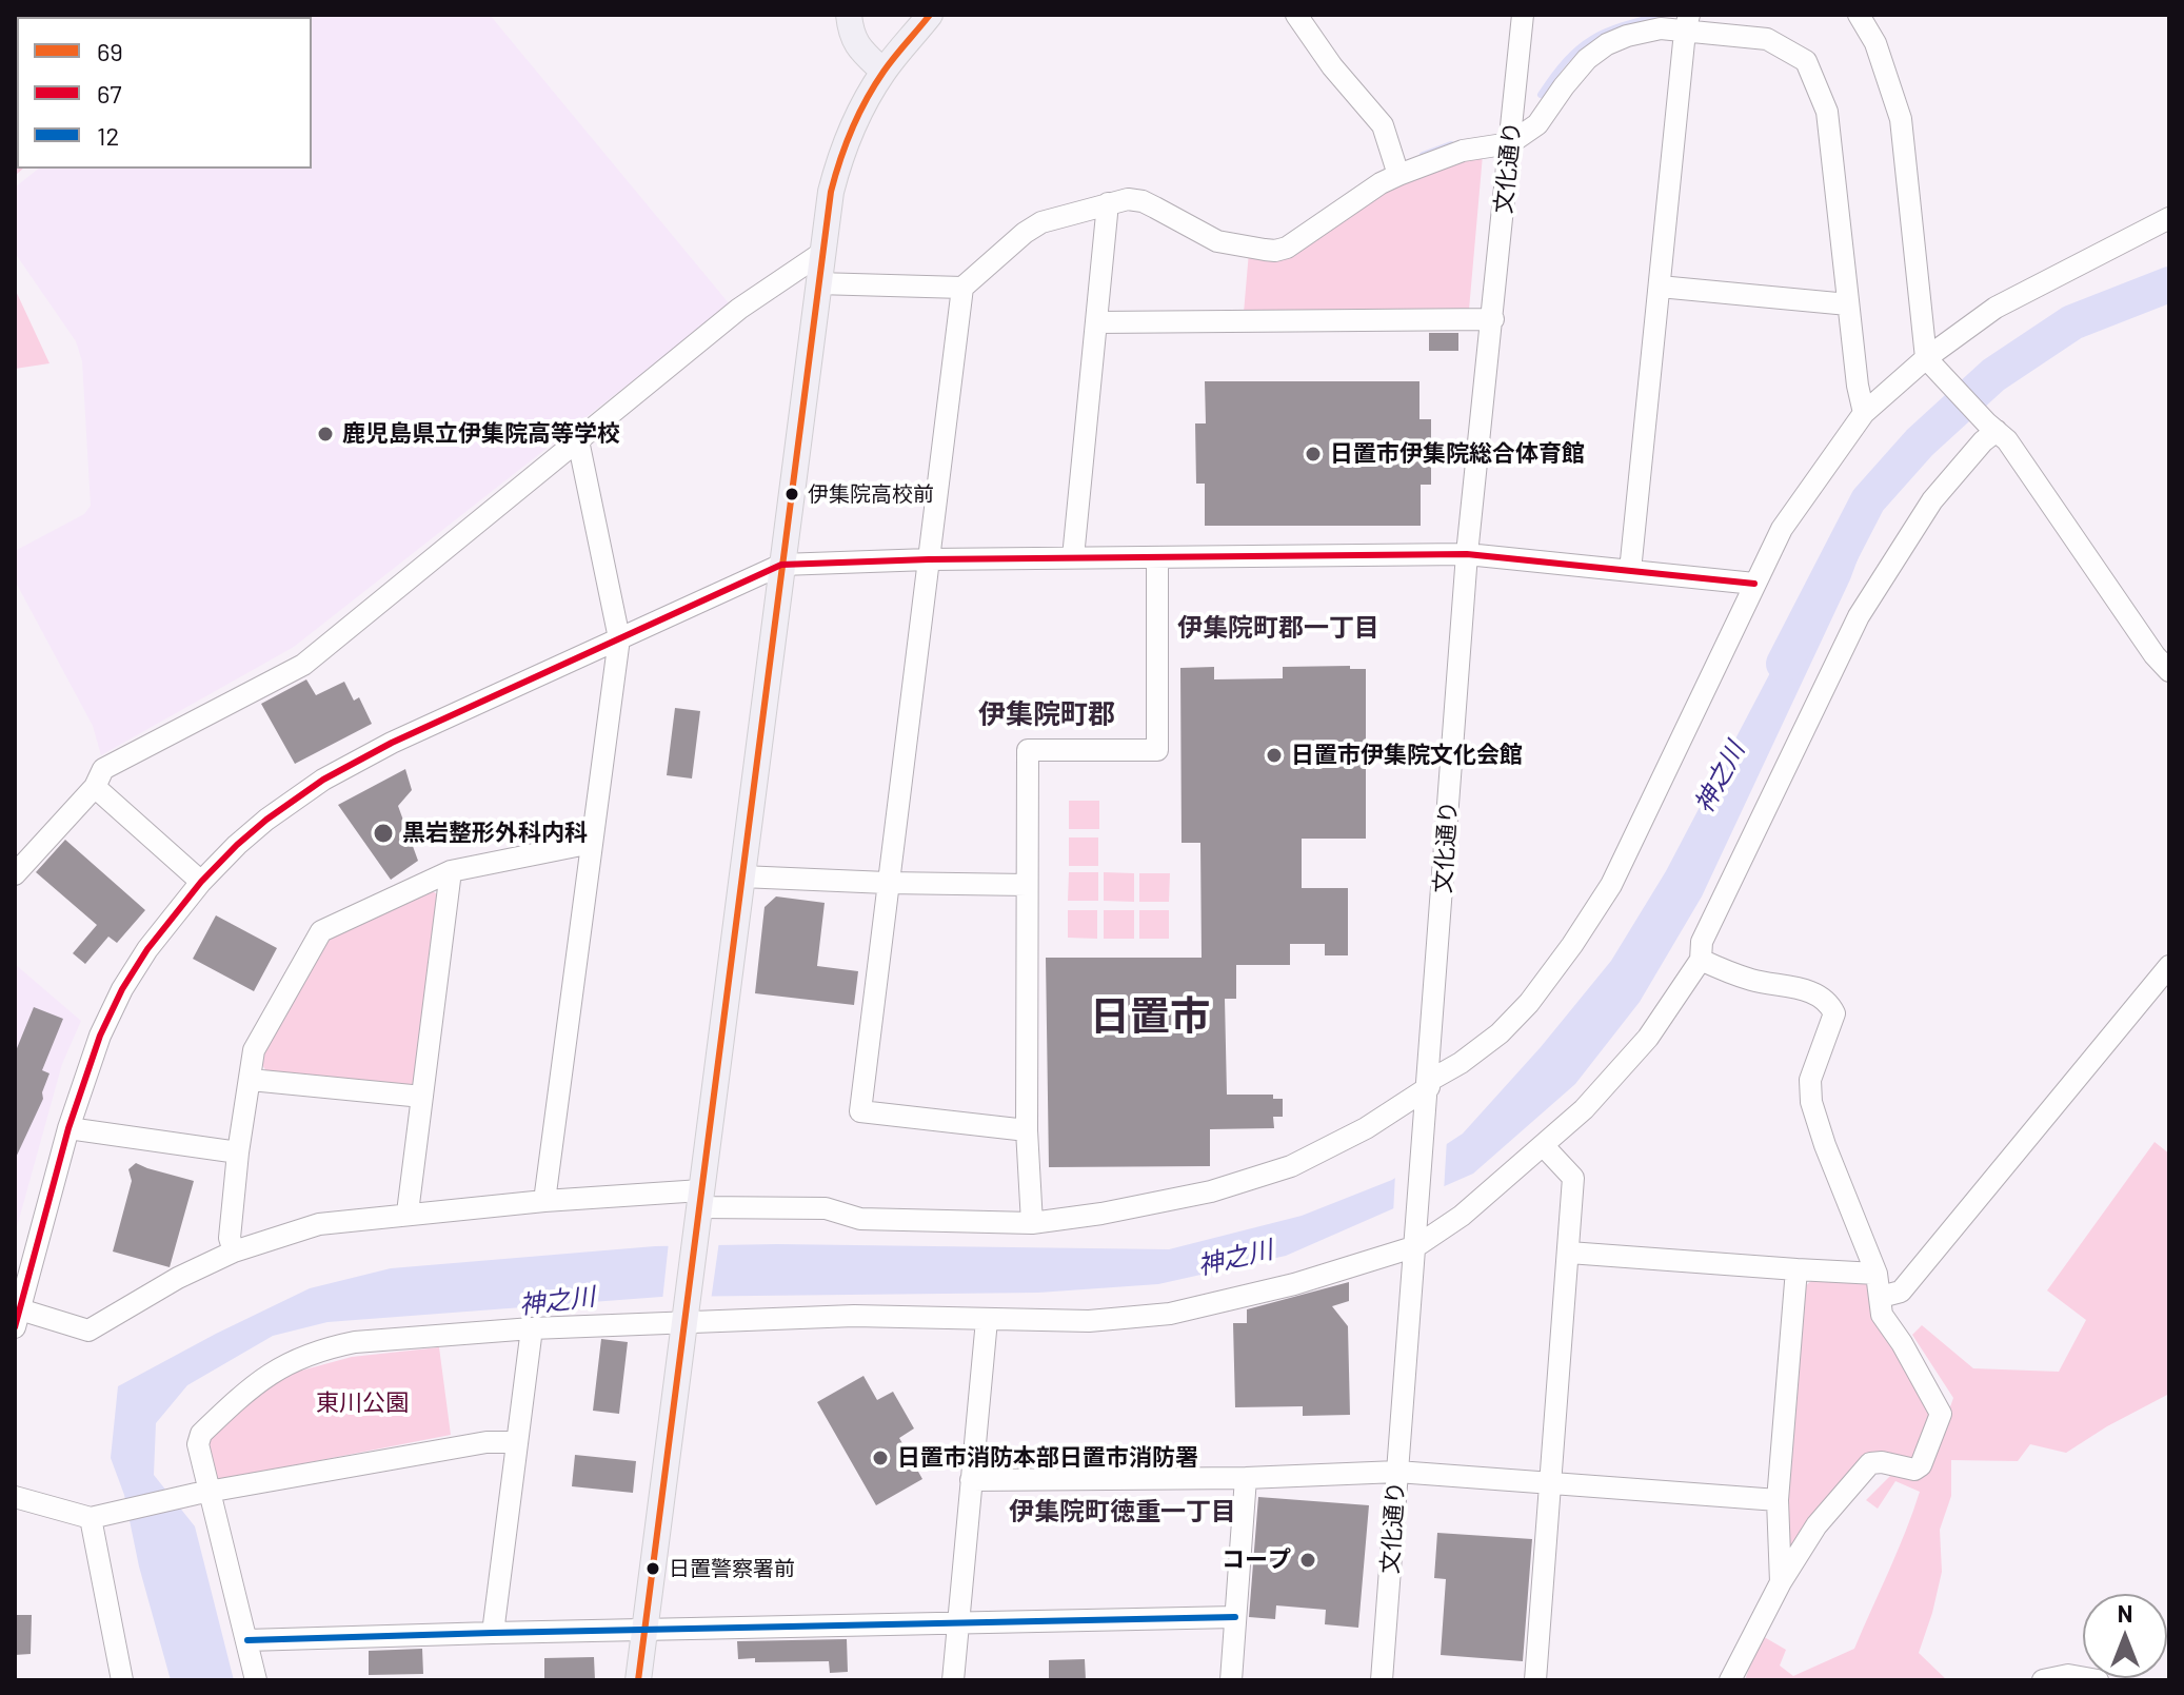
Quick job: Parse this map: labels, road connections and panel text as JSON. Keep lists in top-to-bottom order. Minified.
{"streets":{"street":["文化通り"]},"districts":["伊集院町郡一丁目","伊集院町郡","日置市","伊集院町徳重一丁目"],"water":["神之川"],"parks":["東川公園"],"places":["鹿児島県立伊集院高等学校","日置市伊集院総合体育館","伊集院高校前","日置市伊集院文化会館","黒岩整形外科内科","日置市消防本部日置市消防署","コープ","日置警察署前"],"lines":["transit line 69","transit line 67","transit line 12"],"legend":["69","67","12"],"north":"top"}
